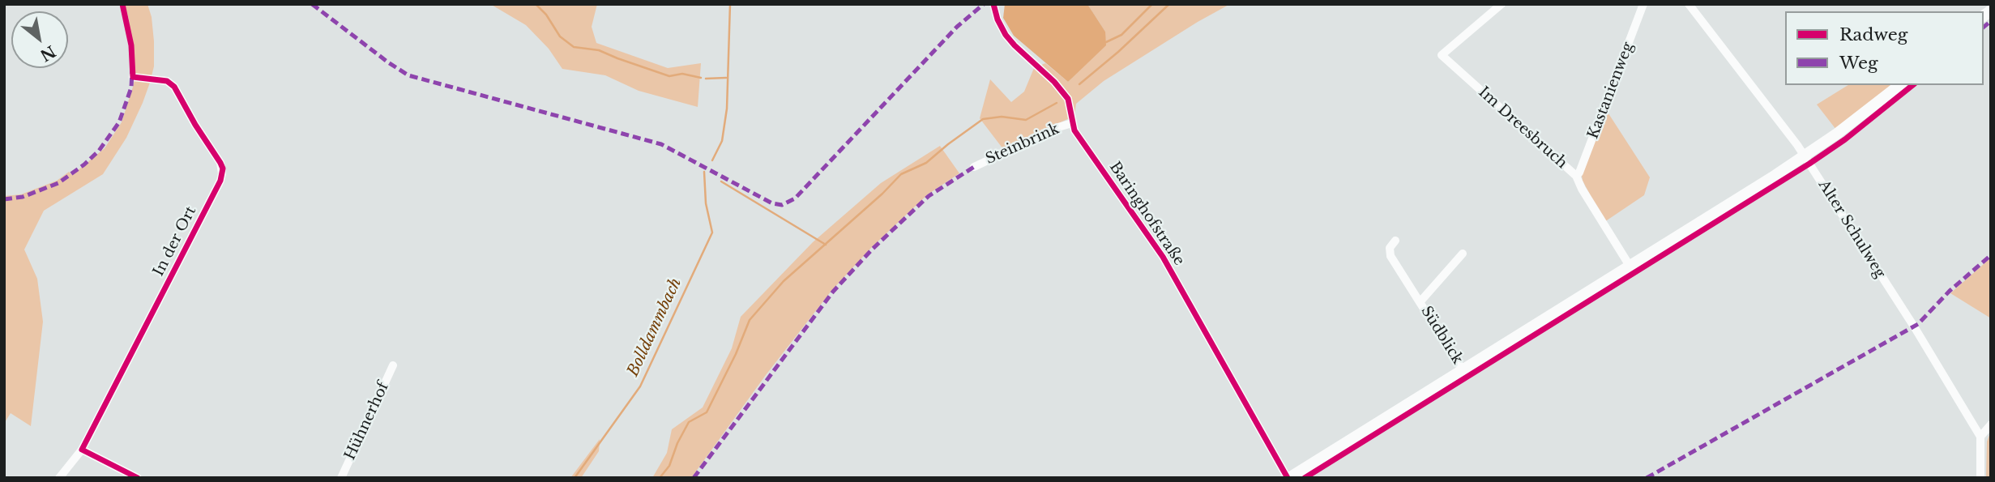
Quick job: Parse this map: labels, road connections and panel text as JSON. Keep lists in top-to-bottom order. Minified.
{"streets":{"street":["Kastanienweg","Im Dreesbruch","Steinbrink","Baringhofstraße","Alter Schulweg","In der Ort","Südblick","Hühnerhof"]},"crossings":[["Kastanienweg","Im Dreesbruch"],["Steinbrink","Baringhofstraße"]],"water":["Bolldammbach"],"legend":["Radweg","Weg"],"north":"bottom right"}
